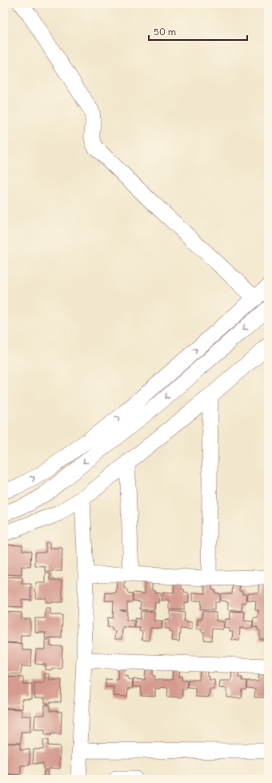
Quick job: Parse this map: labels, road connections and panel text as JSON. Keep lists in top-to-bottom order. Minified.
{"scale_bar":"50 m"}
